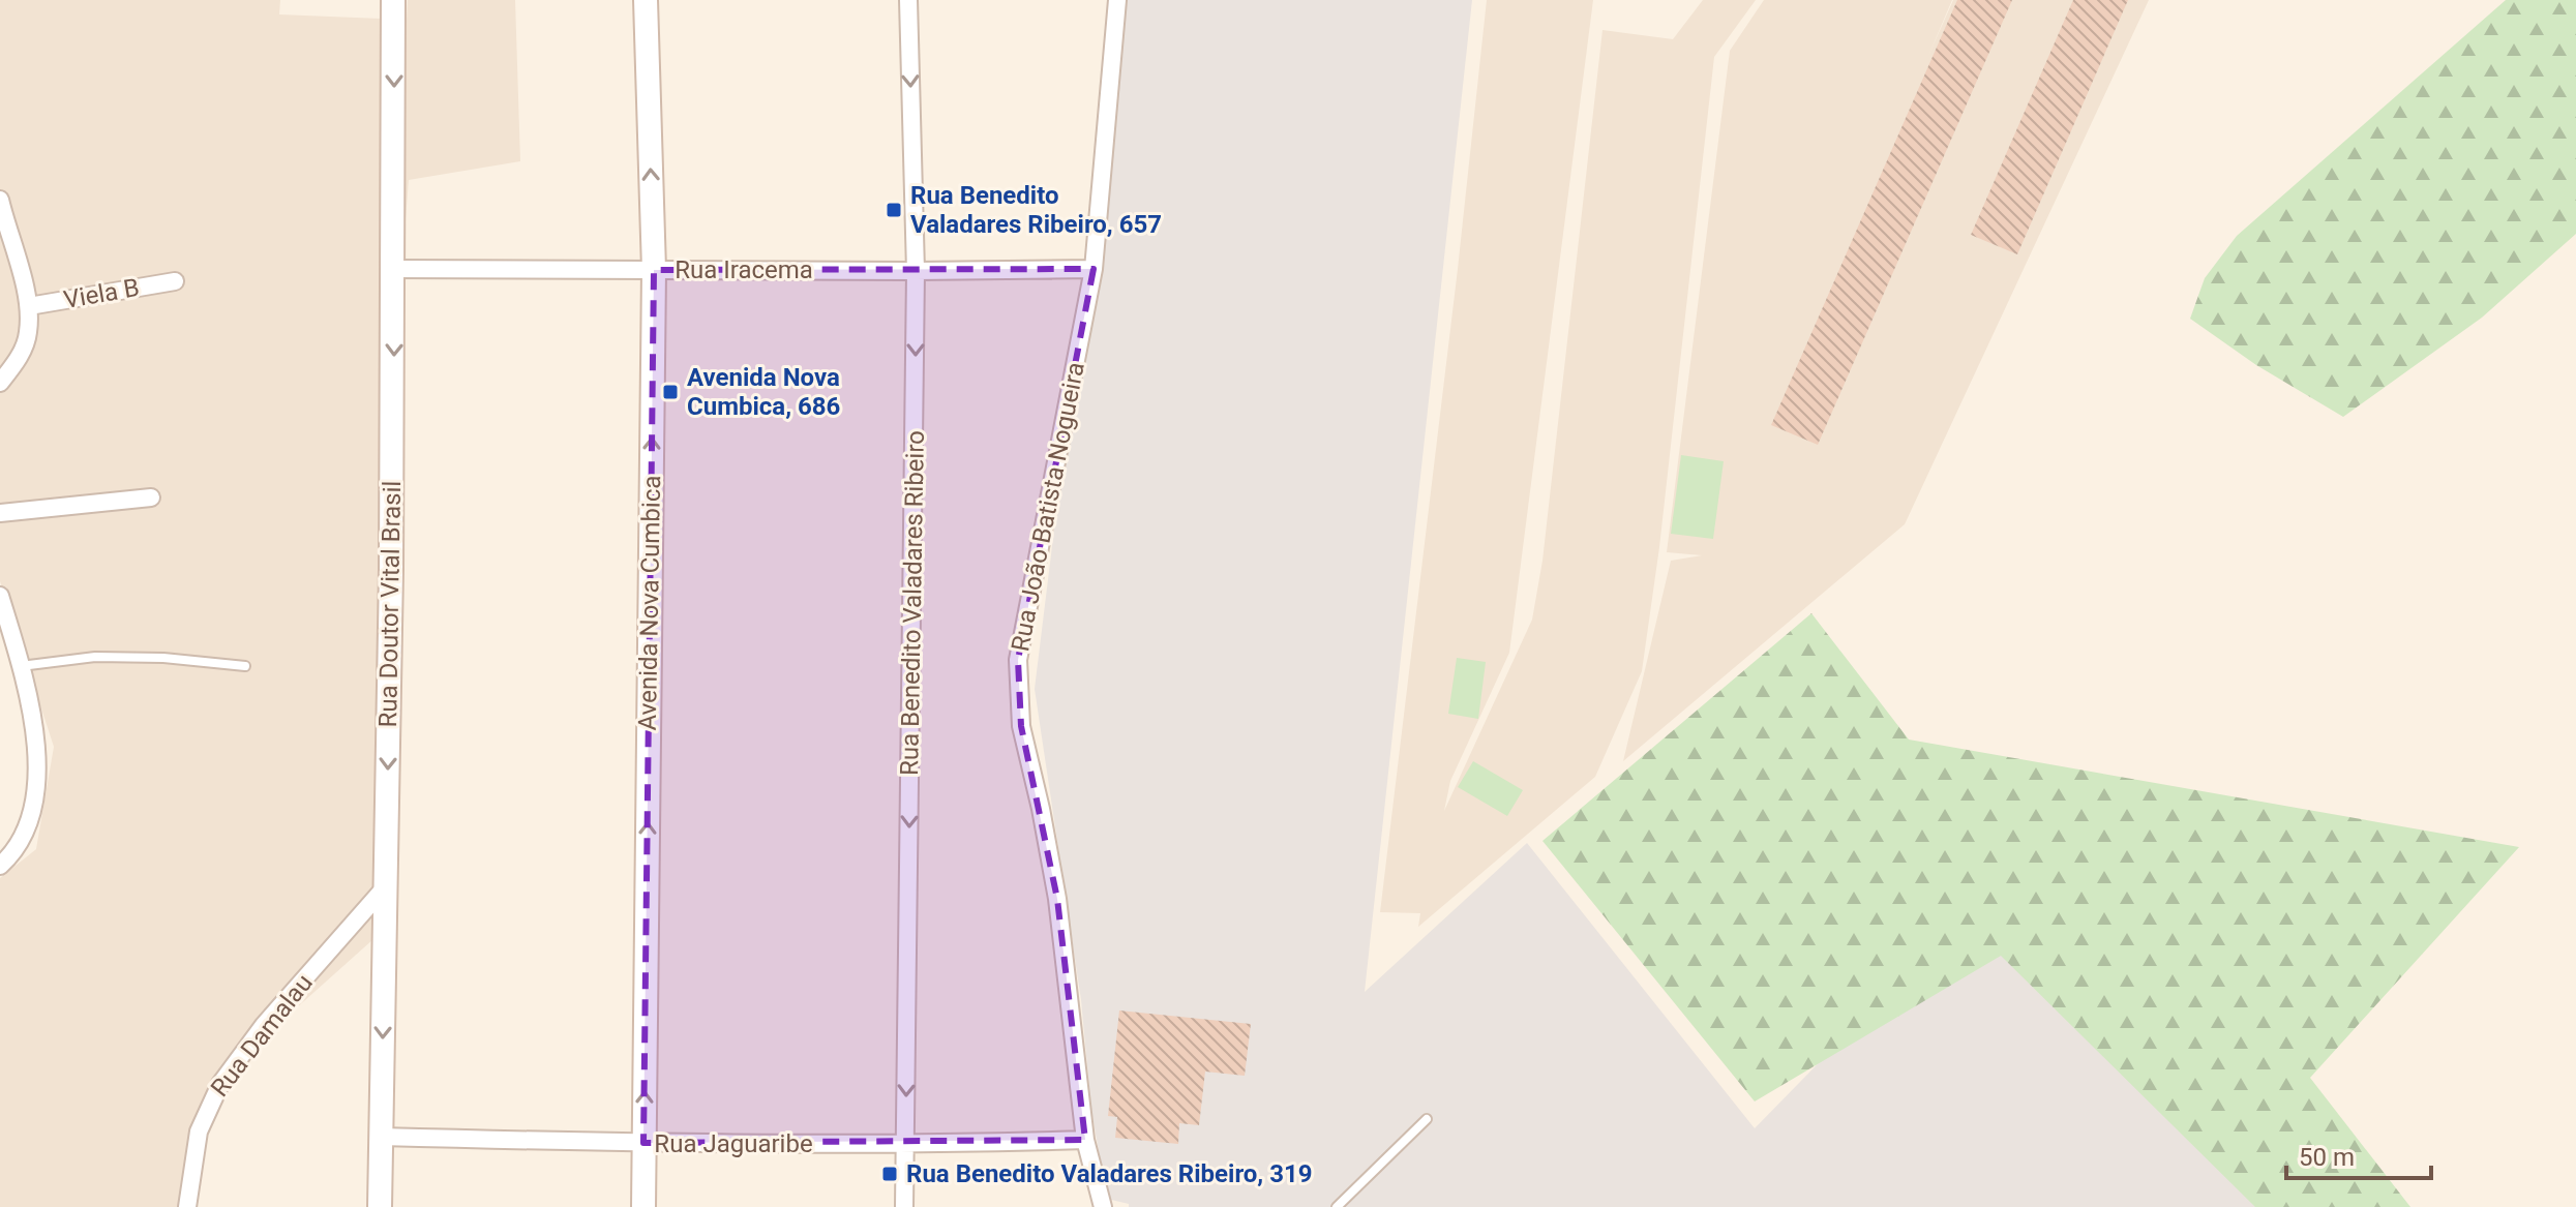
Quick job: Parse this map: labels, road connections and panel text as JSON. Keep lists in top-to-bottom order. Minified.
{"streets":{"street":["Rua Iracema","Viela B","Rua João Batista Nogueira","Avenida Nova Cumbica","Rua Benedito Valadares Ribeiro","Rua Doutor Vital Brasil","Rua Damalau","Rua Jaguaribe"]},"crossings":[["Rua Iracema","Rua João Batista Nogueira"],["Rua Iracema","Avenida Nova Cumbica"],["Rua Iracema","Rua Benedito Valadares Ribeiro"],["Rua Iracema","Rua Doutor Vital Brasil"],["Rua João Batista Nogueira","Rua Jaguaribe"],["Avenida Nova Cumbica","Rua Jaguaribe"],["Rua Benedito Valadares Ribeiro","Rua Jaguaribe"],["Rua Doutor Vital Brasil","Rua Damalau"],["Rua Doutor Vital Brasil","Rua Jaguaribe"]],"one_way":["Avenida Nova Cumbica","Rua Benedito Valadares Ribeiro","Rua Doutor Vital Brasil"],"places":{"transit":["Rua Benedito Valadares Ribeiro, 657","Avenida Nova Cumbica, 686","Rua Benedito Valadares Ribeiro, 319"]},"scale_bar":"50 m"}
